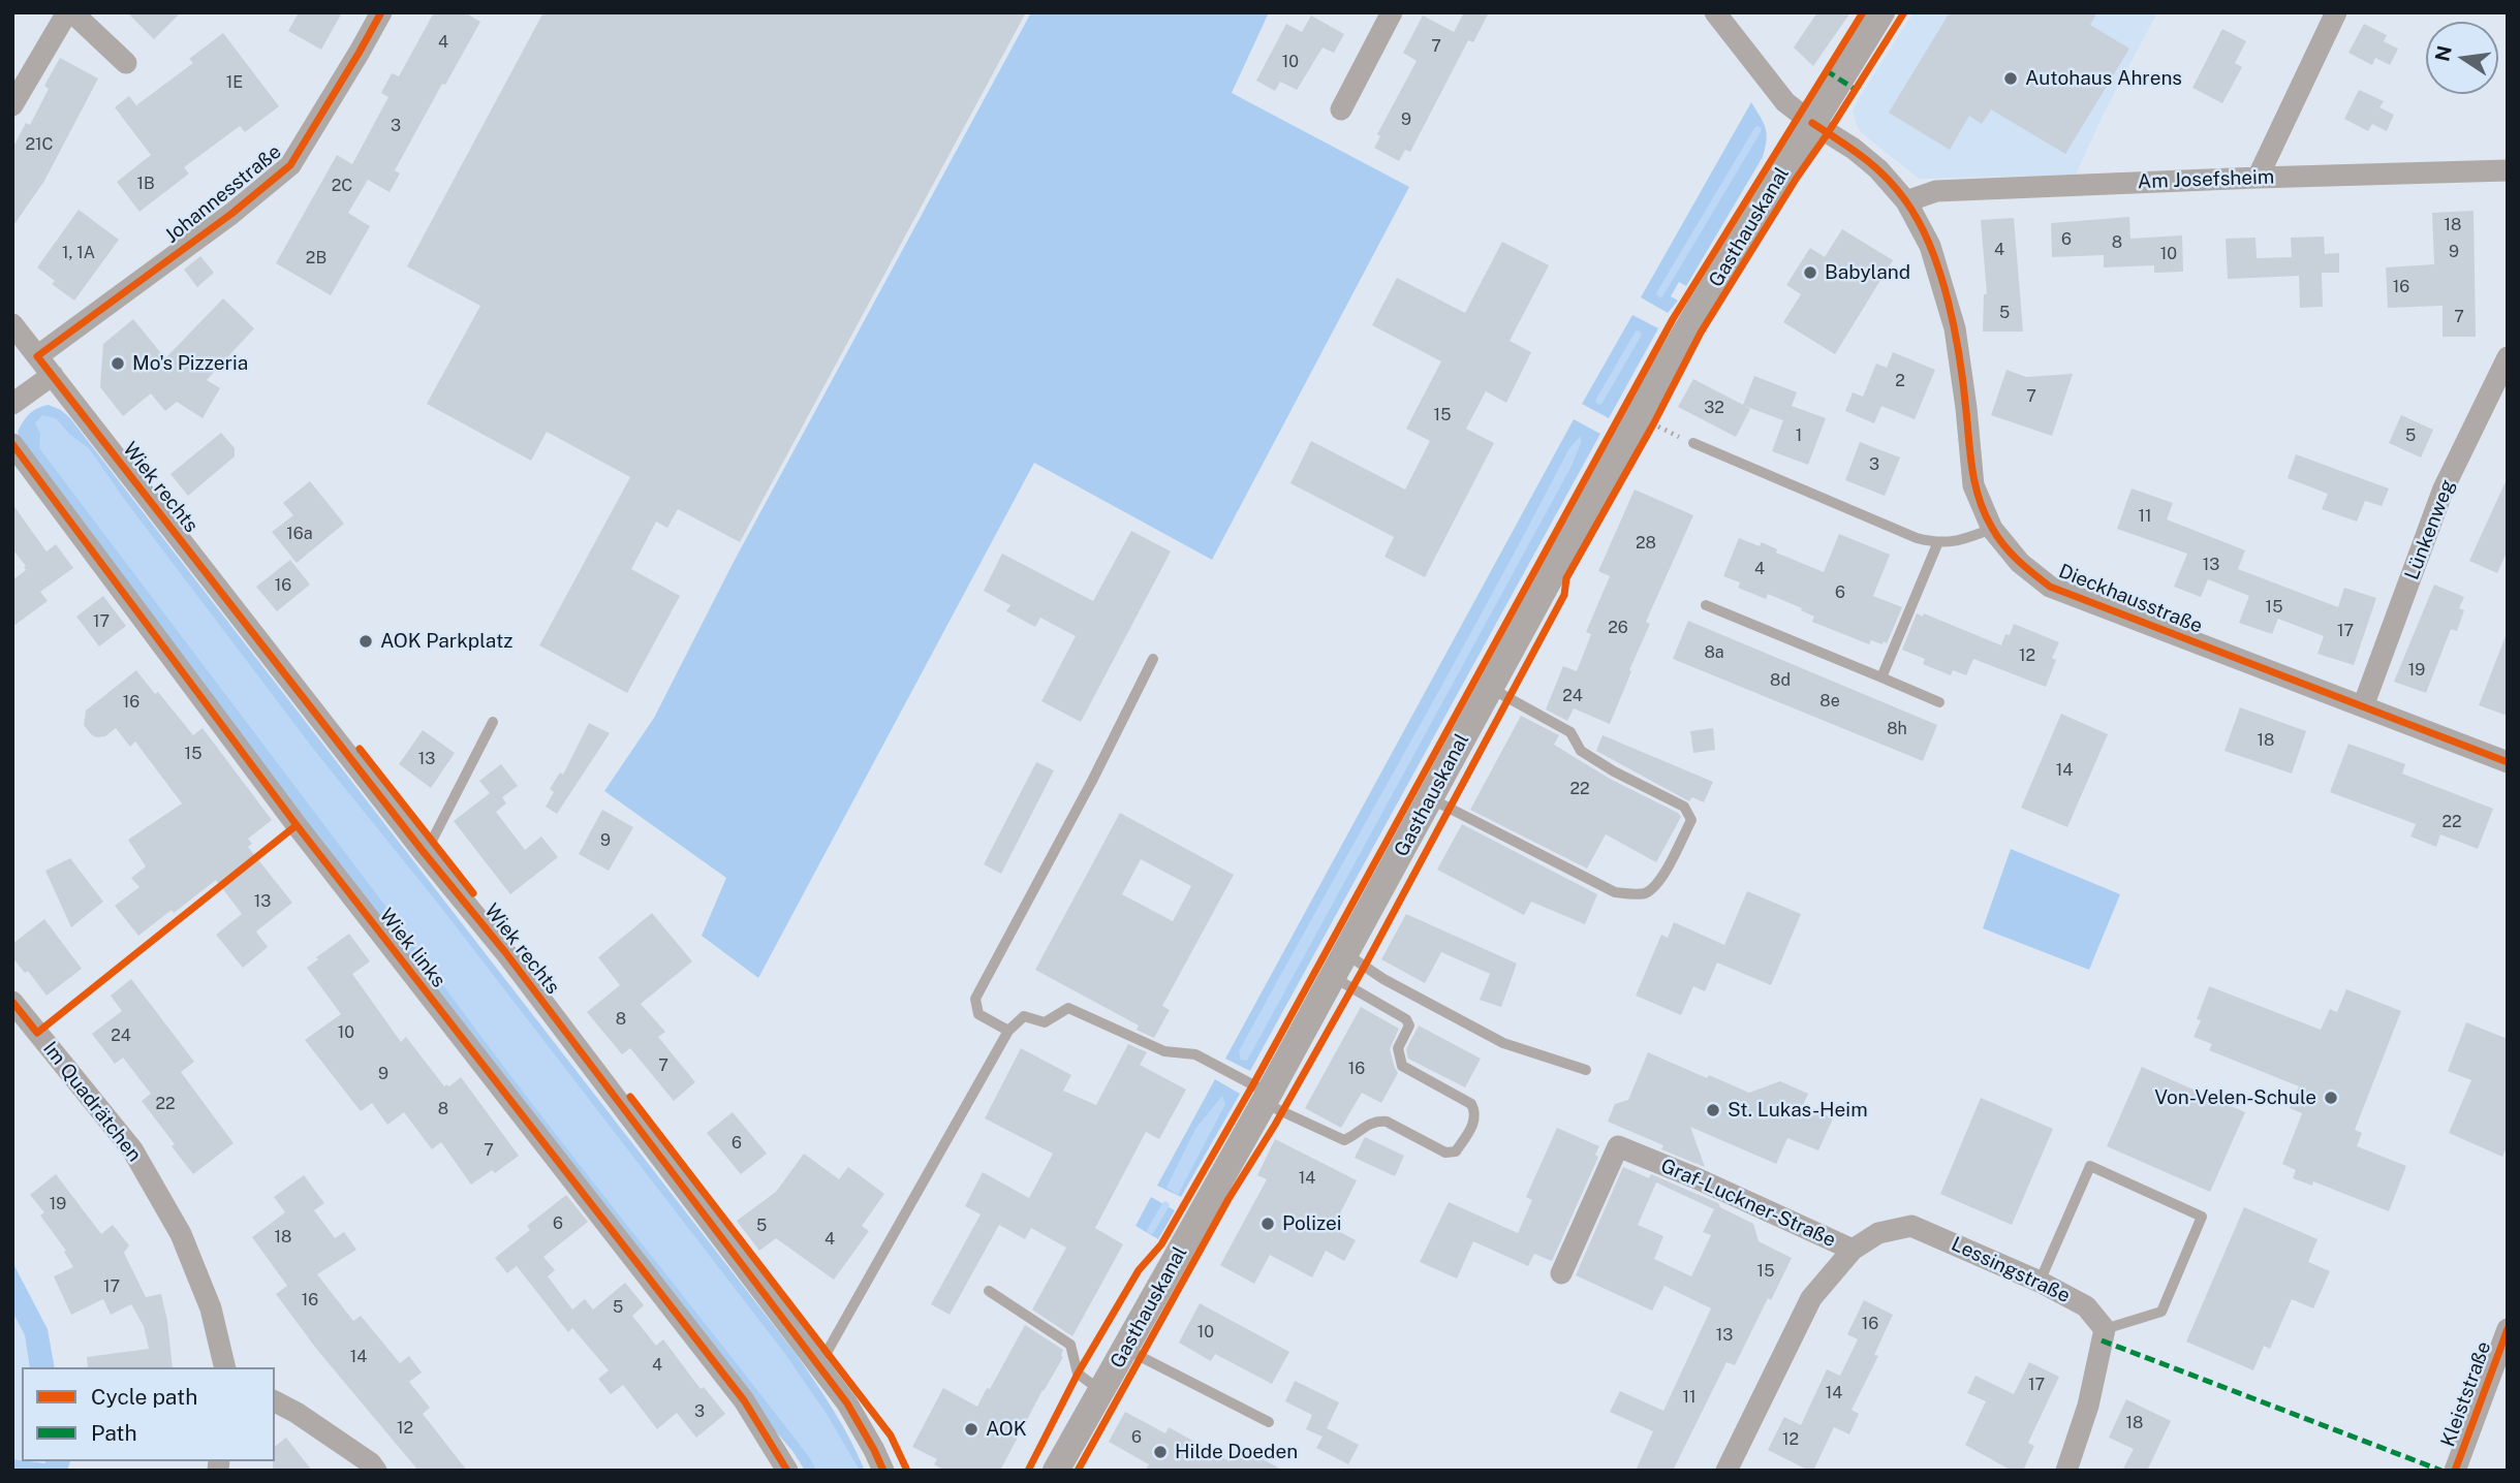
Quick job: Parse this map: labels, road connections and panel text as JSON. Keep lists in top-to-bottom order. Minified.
{"streets":{"street":["Am Josefsheim","Johannesstraße","Gasthauskanal","Wiek rechts","Lünkenweg","Dieckhausstraße","Wiek links","Im Quadrätchen","Graf-Luckner-Straße","Lessingstraße","Kleiststraße"]},"crossings":[["Am Josefsheim","Dieckhausstraße"],["Johannesstraße","Wiek rechts"],["Gasthauskanal","Dieckhausstraße"],["Lünkenweg","Dieckhausstraße"],["Graf-Luckner-Straße","Lessingstraße"]],"places":["Autohaus Ahrens","Babyland","Mo's Pizzeria","AOK Parkplatz","Von-Velen-Schule","St. Lukas-Heim","Polizei","AOK","Hilde Doeden"],"house_numbers":["4","7","10","1E","9","3","21C","1B","2C","18","6","8","4","9","1, 1A","10","2B","16","5","7","2","7","32","15","1","5","3","11","16a","28","13","4","16","6","15","17","26","17","8a","12","19","8d","24","8e","16","8h","18","15","13","14","22","22","9","13","8","10","24","7","16","9","22","8","6","7","14","19","6","5","18","4","15","17","16","5","16","10","13","14","4","17","14","11","3","18","12","6","12"],"legend":["Cycle path","Path"],"north":"left"}
